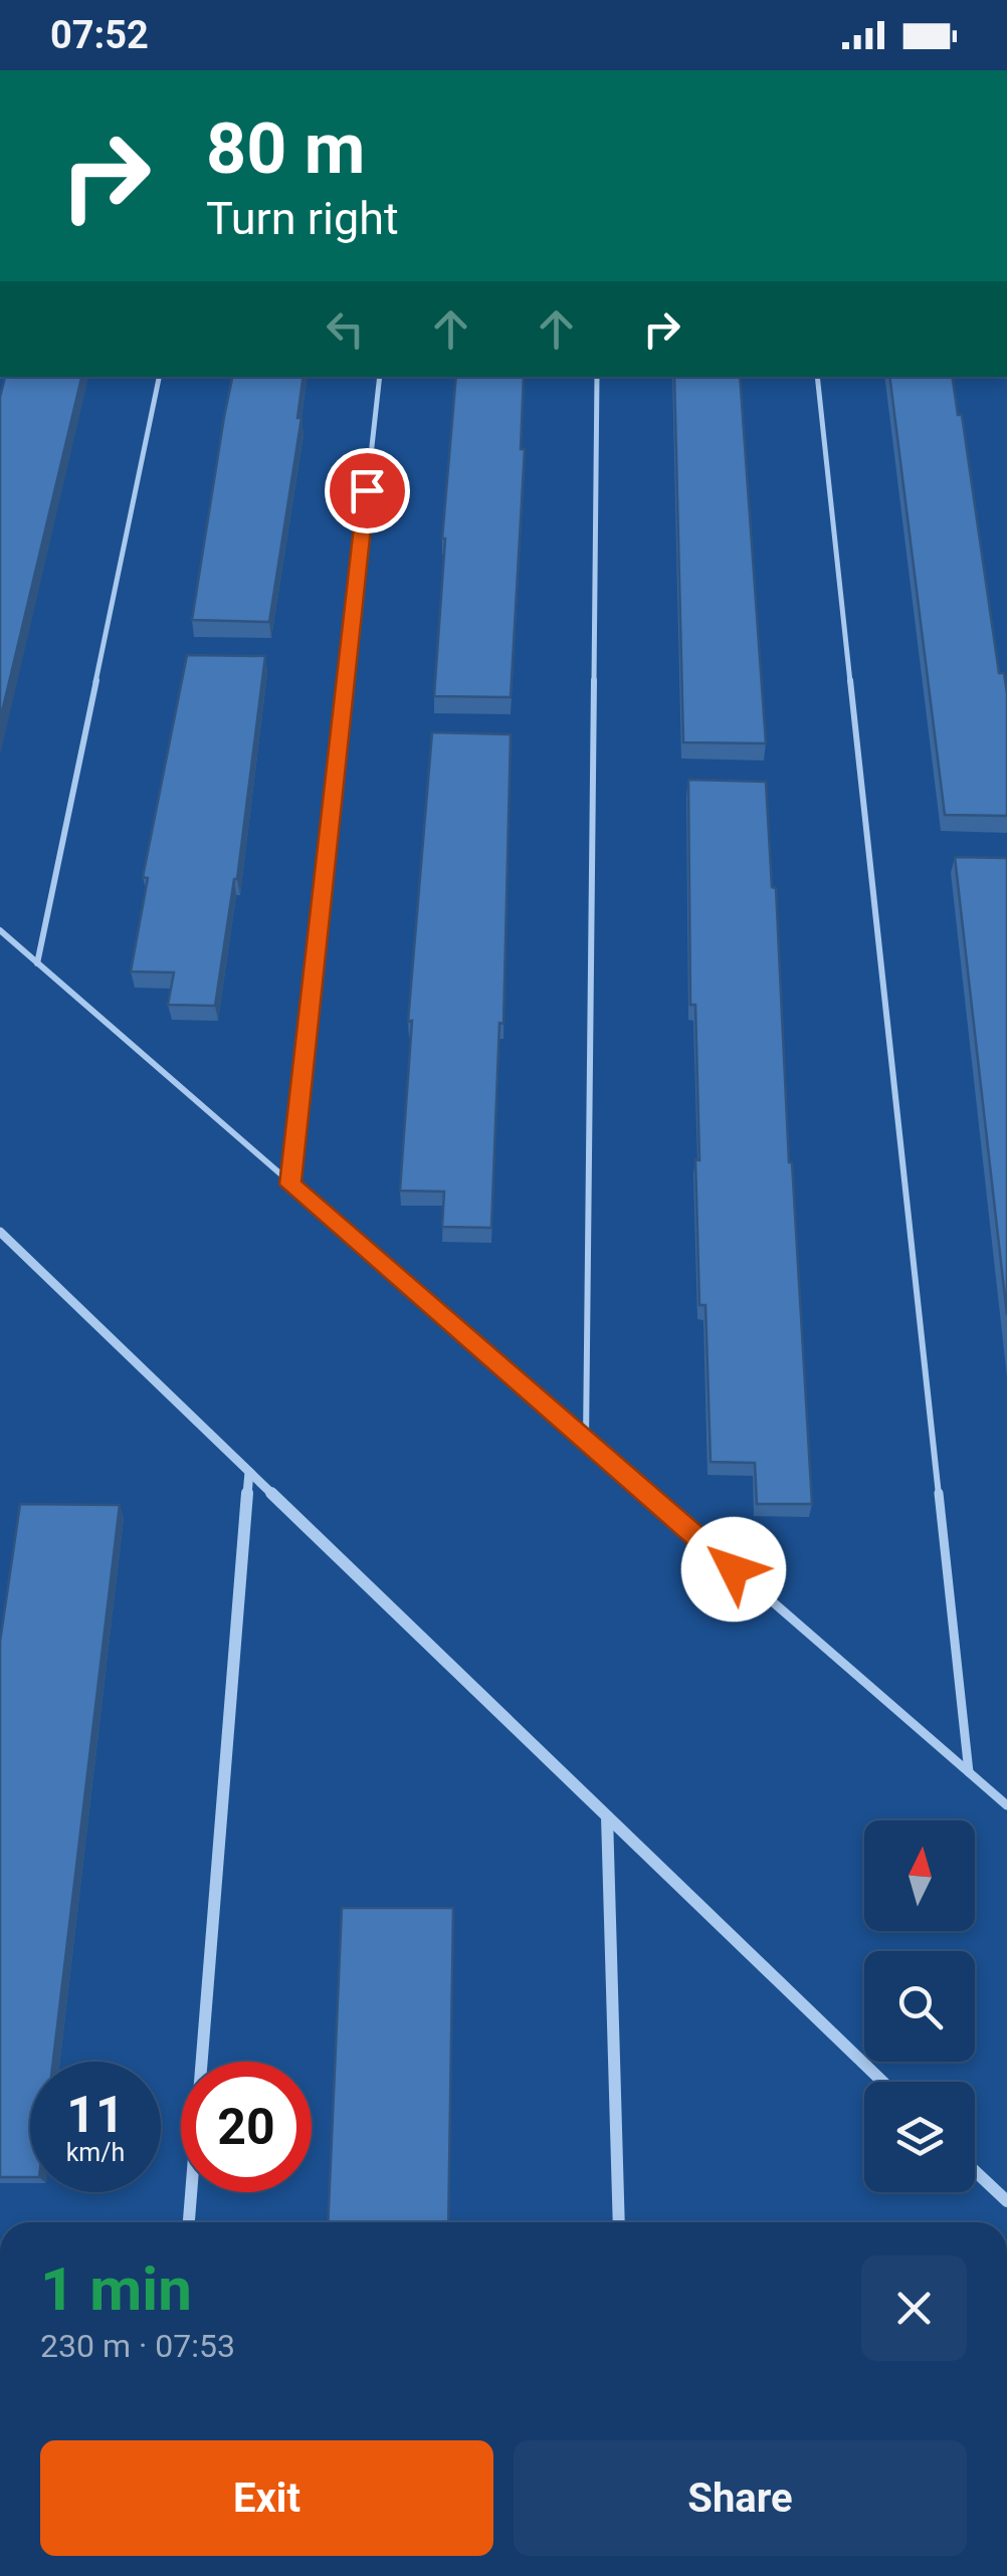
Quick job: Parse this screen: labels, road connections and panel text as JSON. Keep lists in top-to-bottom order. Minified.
{"north":"top","page":{"status":"07:52","turn":["80 m","Turn right"],"speed":"11 km/h","limit":"20","heading":["1 min","230 m · 07:53"],"buttons":["Exit","Share"]}}
